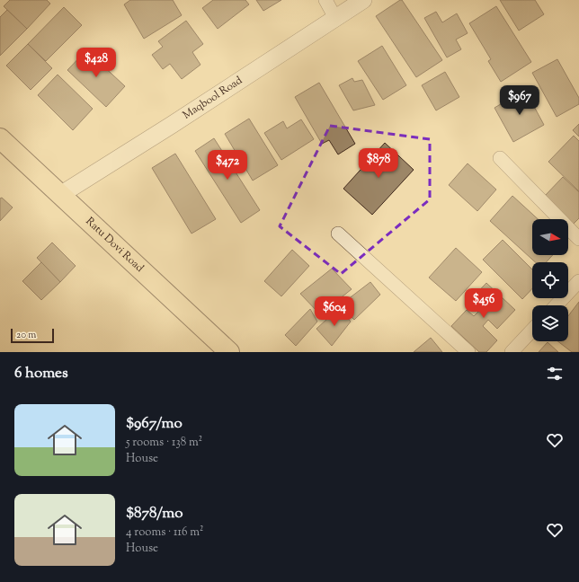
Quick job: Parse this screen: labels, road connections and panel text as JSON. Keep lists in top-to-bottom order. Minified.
{"streets":{"main road":["Ratu Dovi Road"],"street":["Maqbool Road"]},"crossings":[["Maqbool Road","Ratu Dovi Road"]],"scale_bar":"20 m","north":"right","page":{"price":["$428","$967","$878","$472","$456","$604"],"scale":"20 m","heading":"6 homes","list":[{"name":"$967/mo","note":"5 rooms · 138 m² · House"},{"name":"$878/mo","note":"4 rooms · 116 m² · House"}]}}
